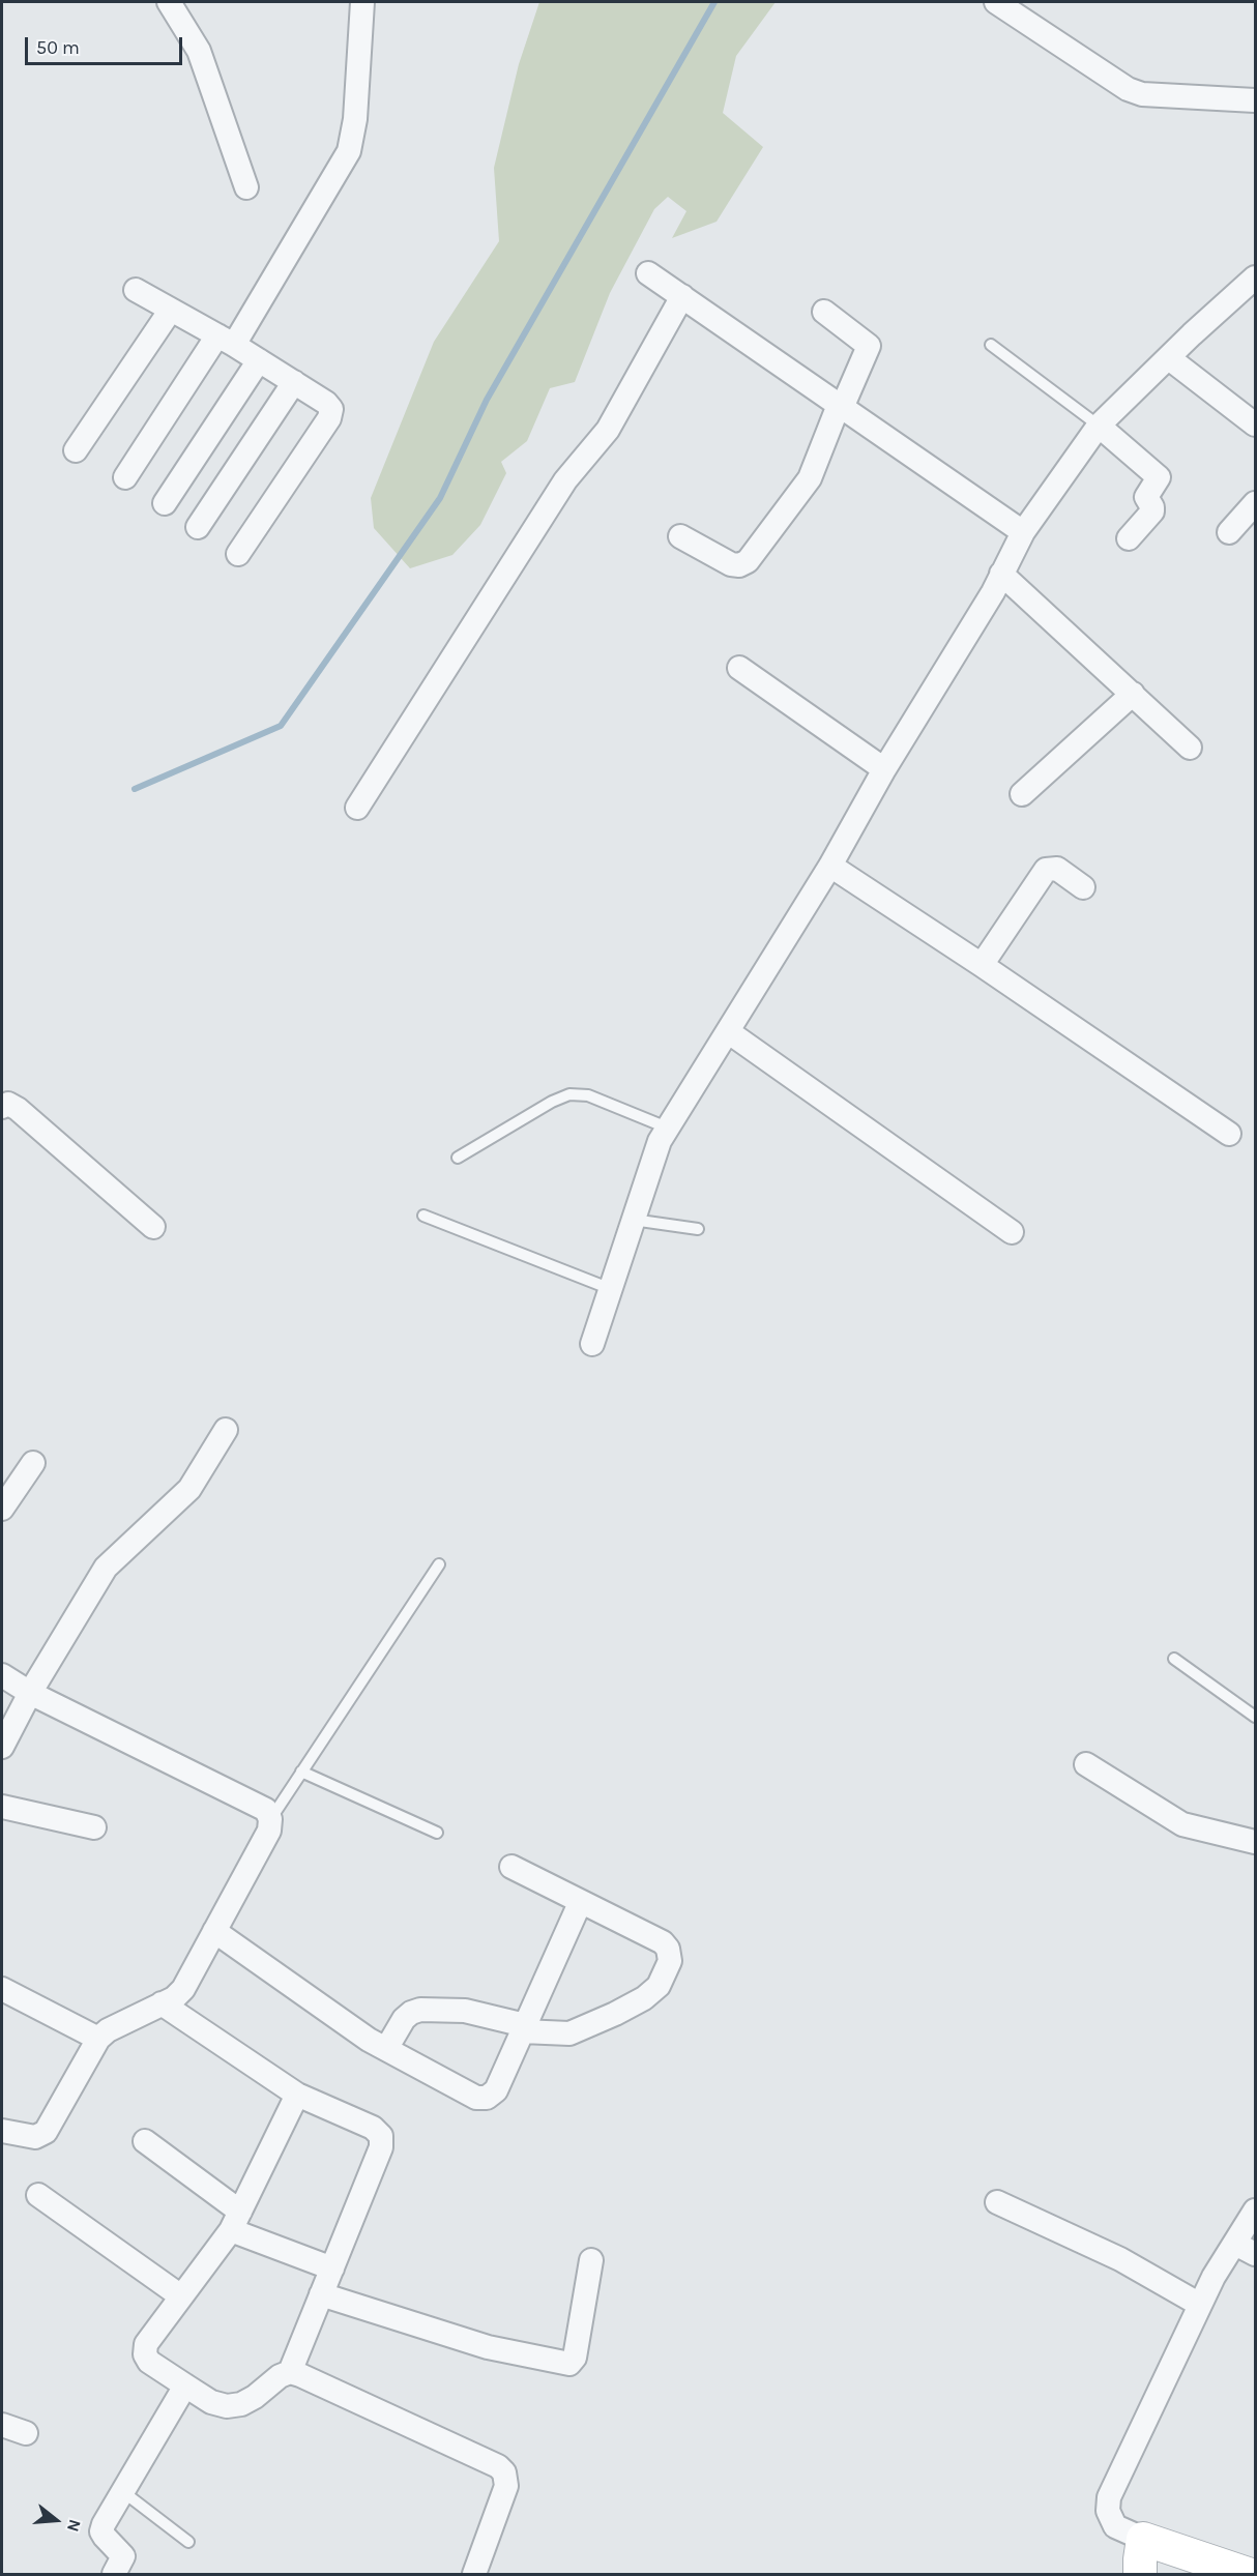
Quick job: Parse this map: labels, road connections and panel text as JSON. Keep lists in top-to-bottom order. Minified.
{"scale_bar":"50 m","north":"right"}
